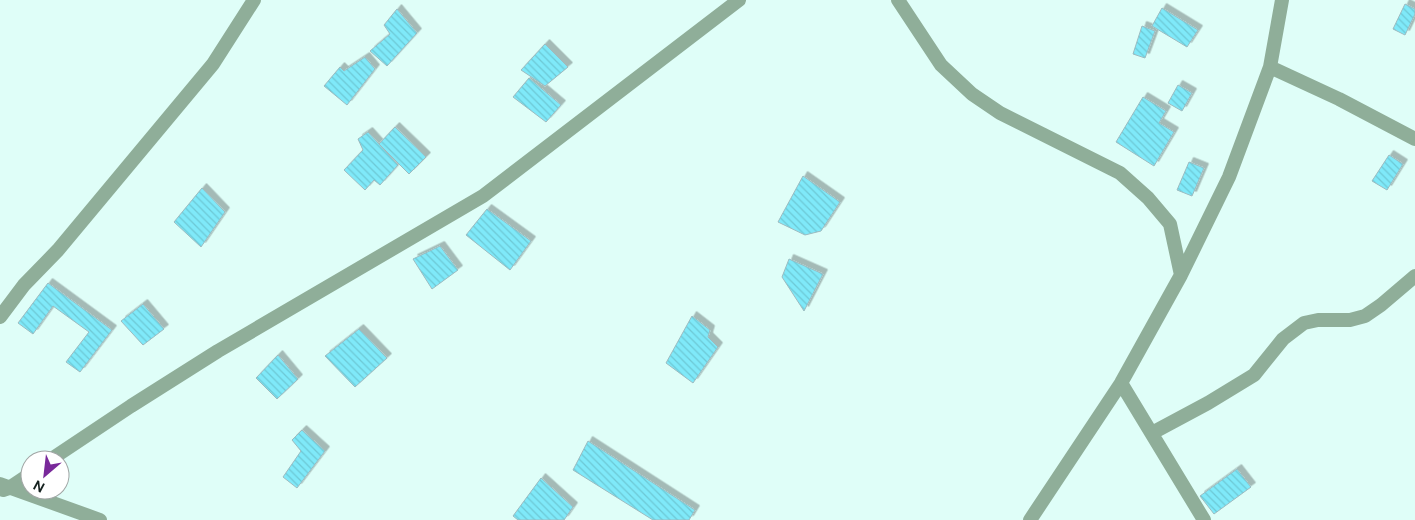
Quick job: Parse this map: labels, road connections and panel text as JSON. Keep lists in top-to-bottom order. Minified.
{"north":"bottom left"}
